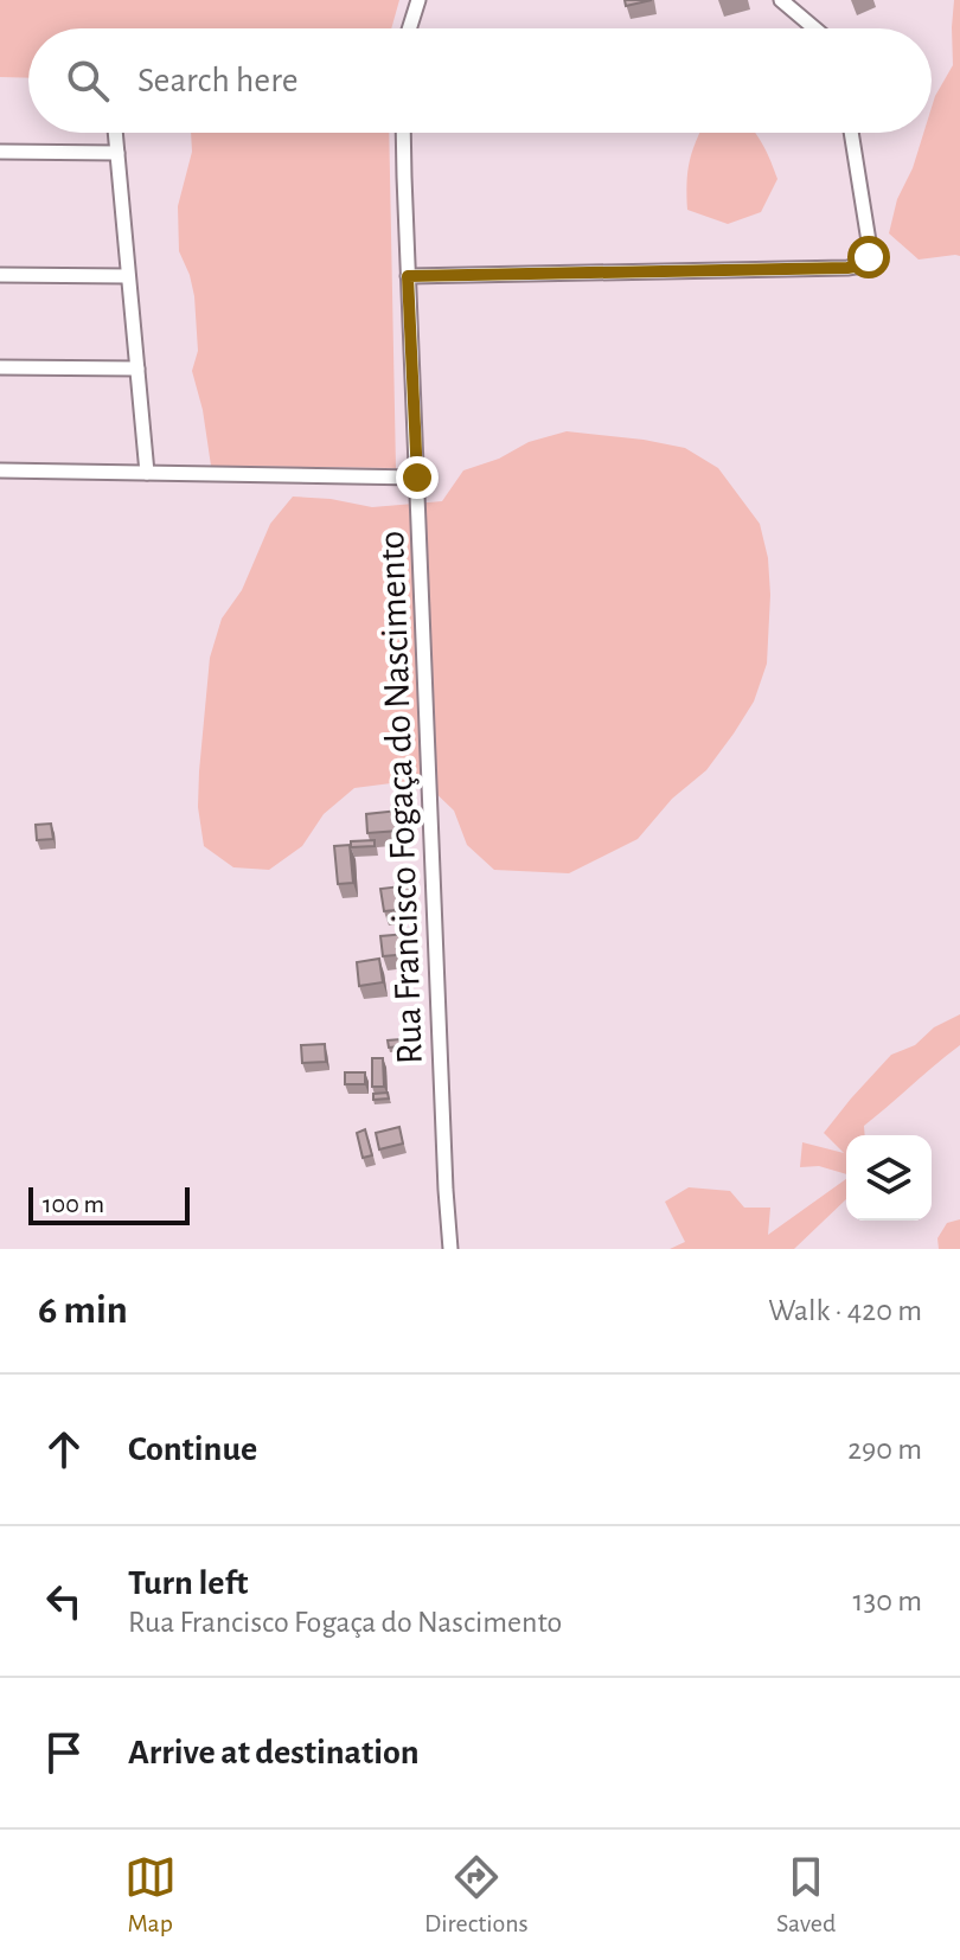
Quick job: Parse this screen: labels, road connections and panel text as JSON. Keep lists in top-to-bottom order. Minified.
{"streets":{"street":["Rua Francisco Fogaça do Nascimento"]},"scale_bar":"100 m","page":{"search":"Search here","scale":"100 m","heading":["6 min","Walk · 420 m"],"list":[["Continue","290 m"],["Turn left","Rua Francisco Fogaça do Nascimento","130 m"],"Arrive at destination"],"nav":["Map","Directions","Saved"]}}
